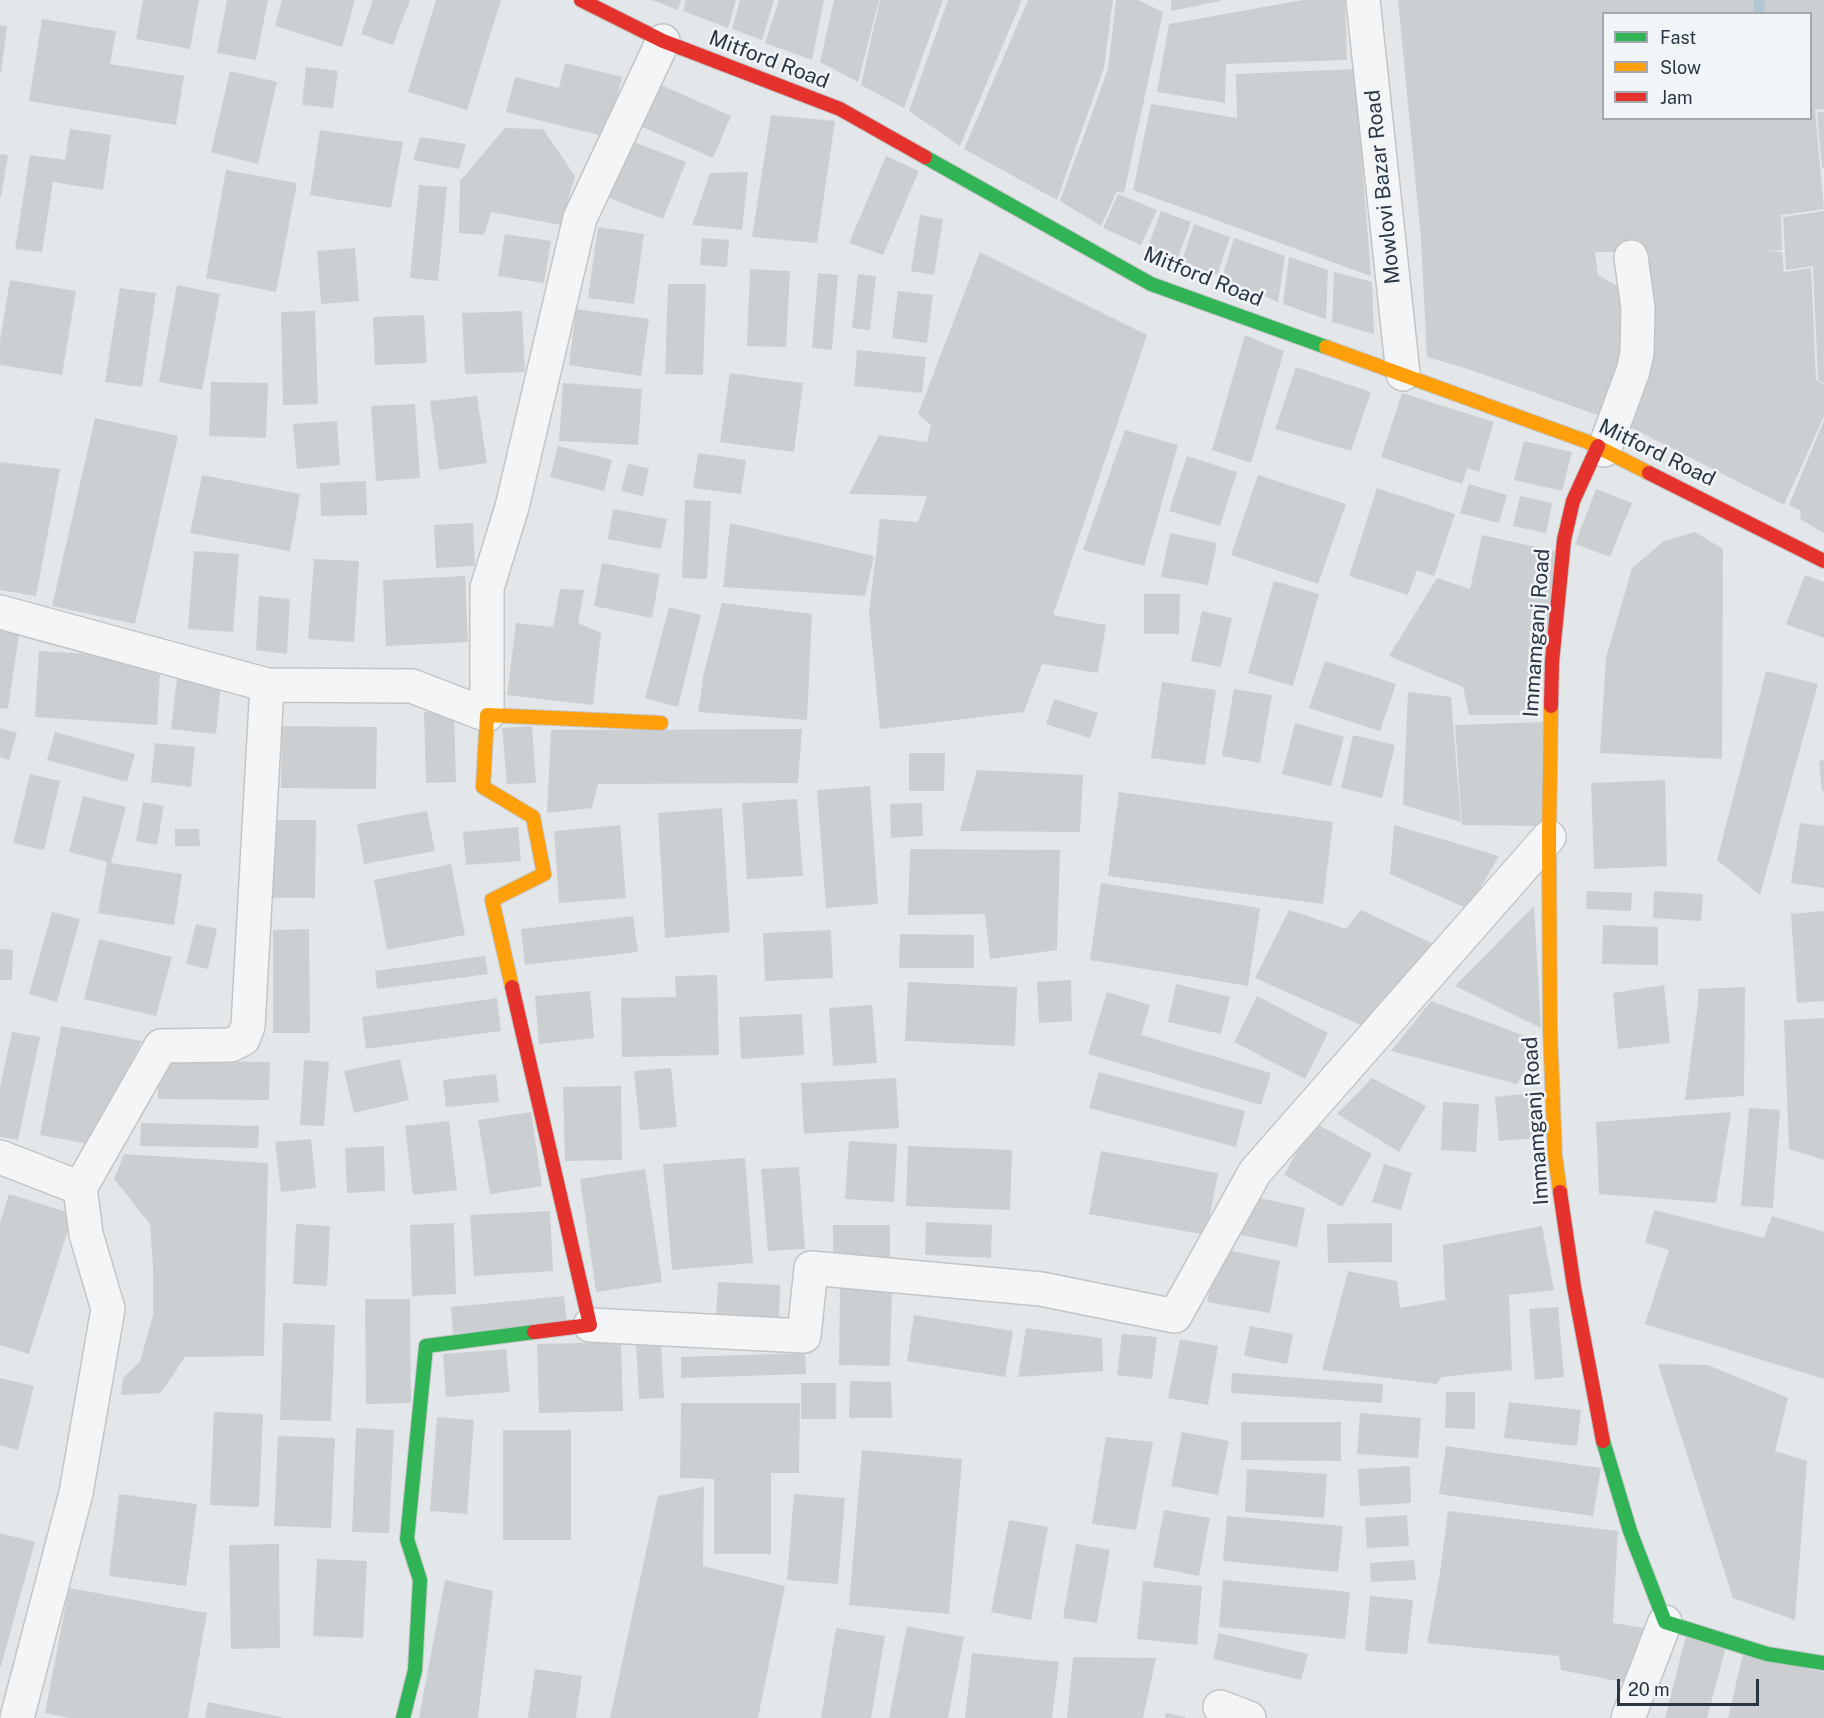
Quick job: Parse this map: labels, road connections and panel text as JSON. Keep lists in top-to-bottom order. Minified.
{"streets":{"street":["Mitford Road","Mowlovi Bazar Road","Immamganj Road"]},"crossings":[["Mitford Road","Mowlovi Bazar Road"],["Mitford Road","Immamganj Road"]],"legend":["Fast","Slow","Jam"],"scale_bar":"20 m"}
